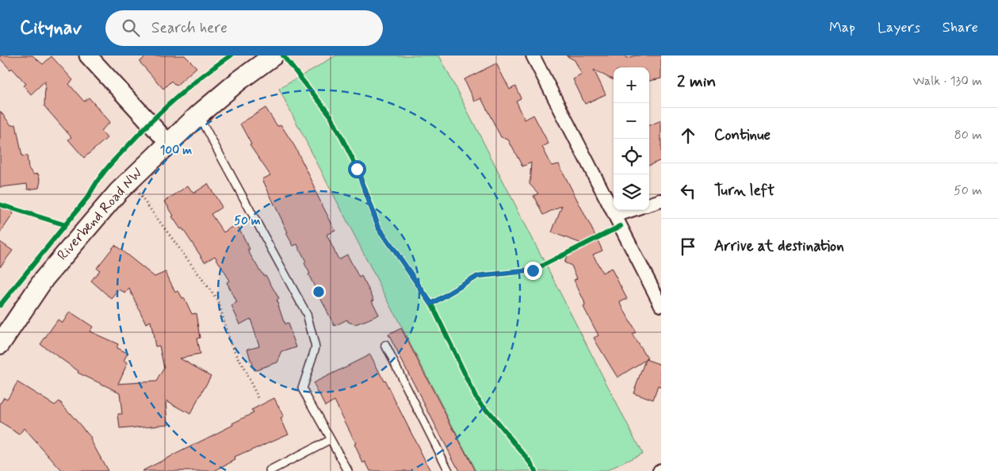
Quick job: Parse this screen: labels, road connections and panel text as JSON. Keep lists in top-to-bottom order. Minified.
{"streets":{"main road":["Riverbend Road NW"]},"page":{"header":"Citynav","search":"Search here","nav":["Map","Layers","Share"],"heading":["2 min","Walk · 130 m"],"map_buttons":["+","−"],"list":[["Continue","80 m"],["Turn left","50 m"],"Arrive at destination"]},"rings":["100 m","50 m"]}
